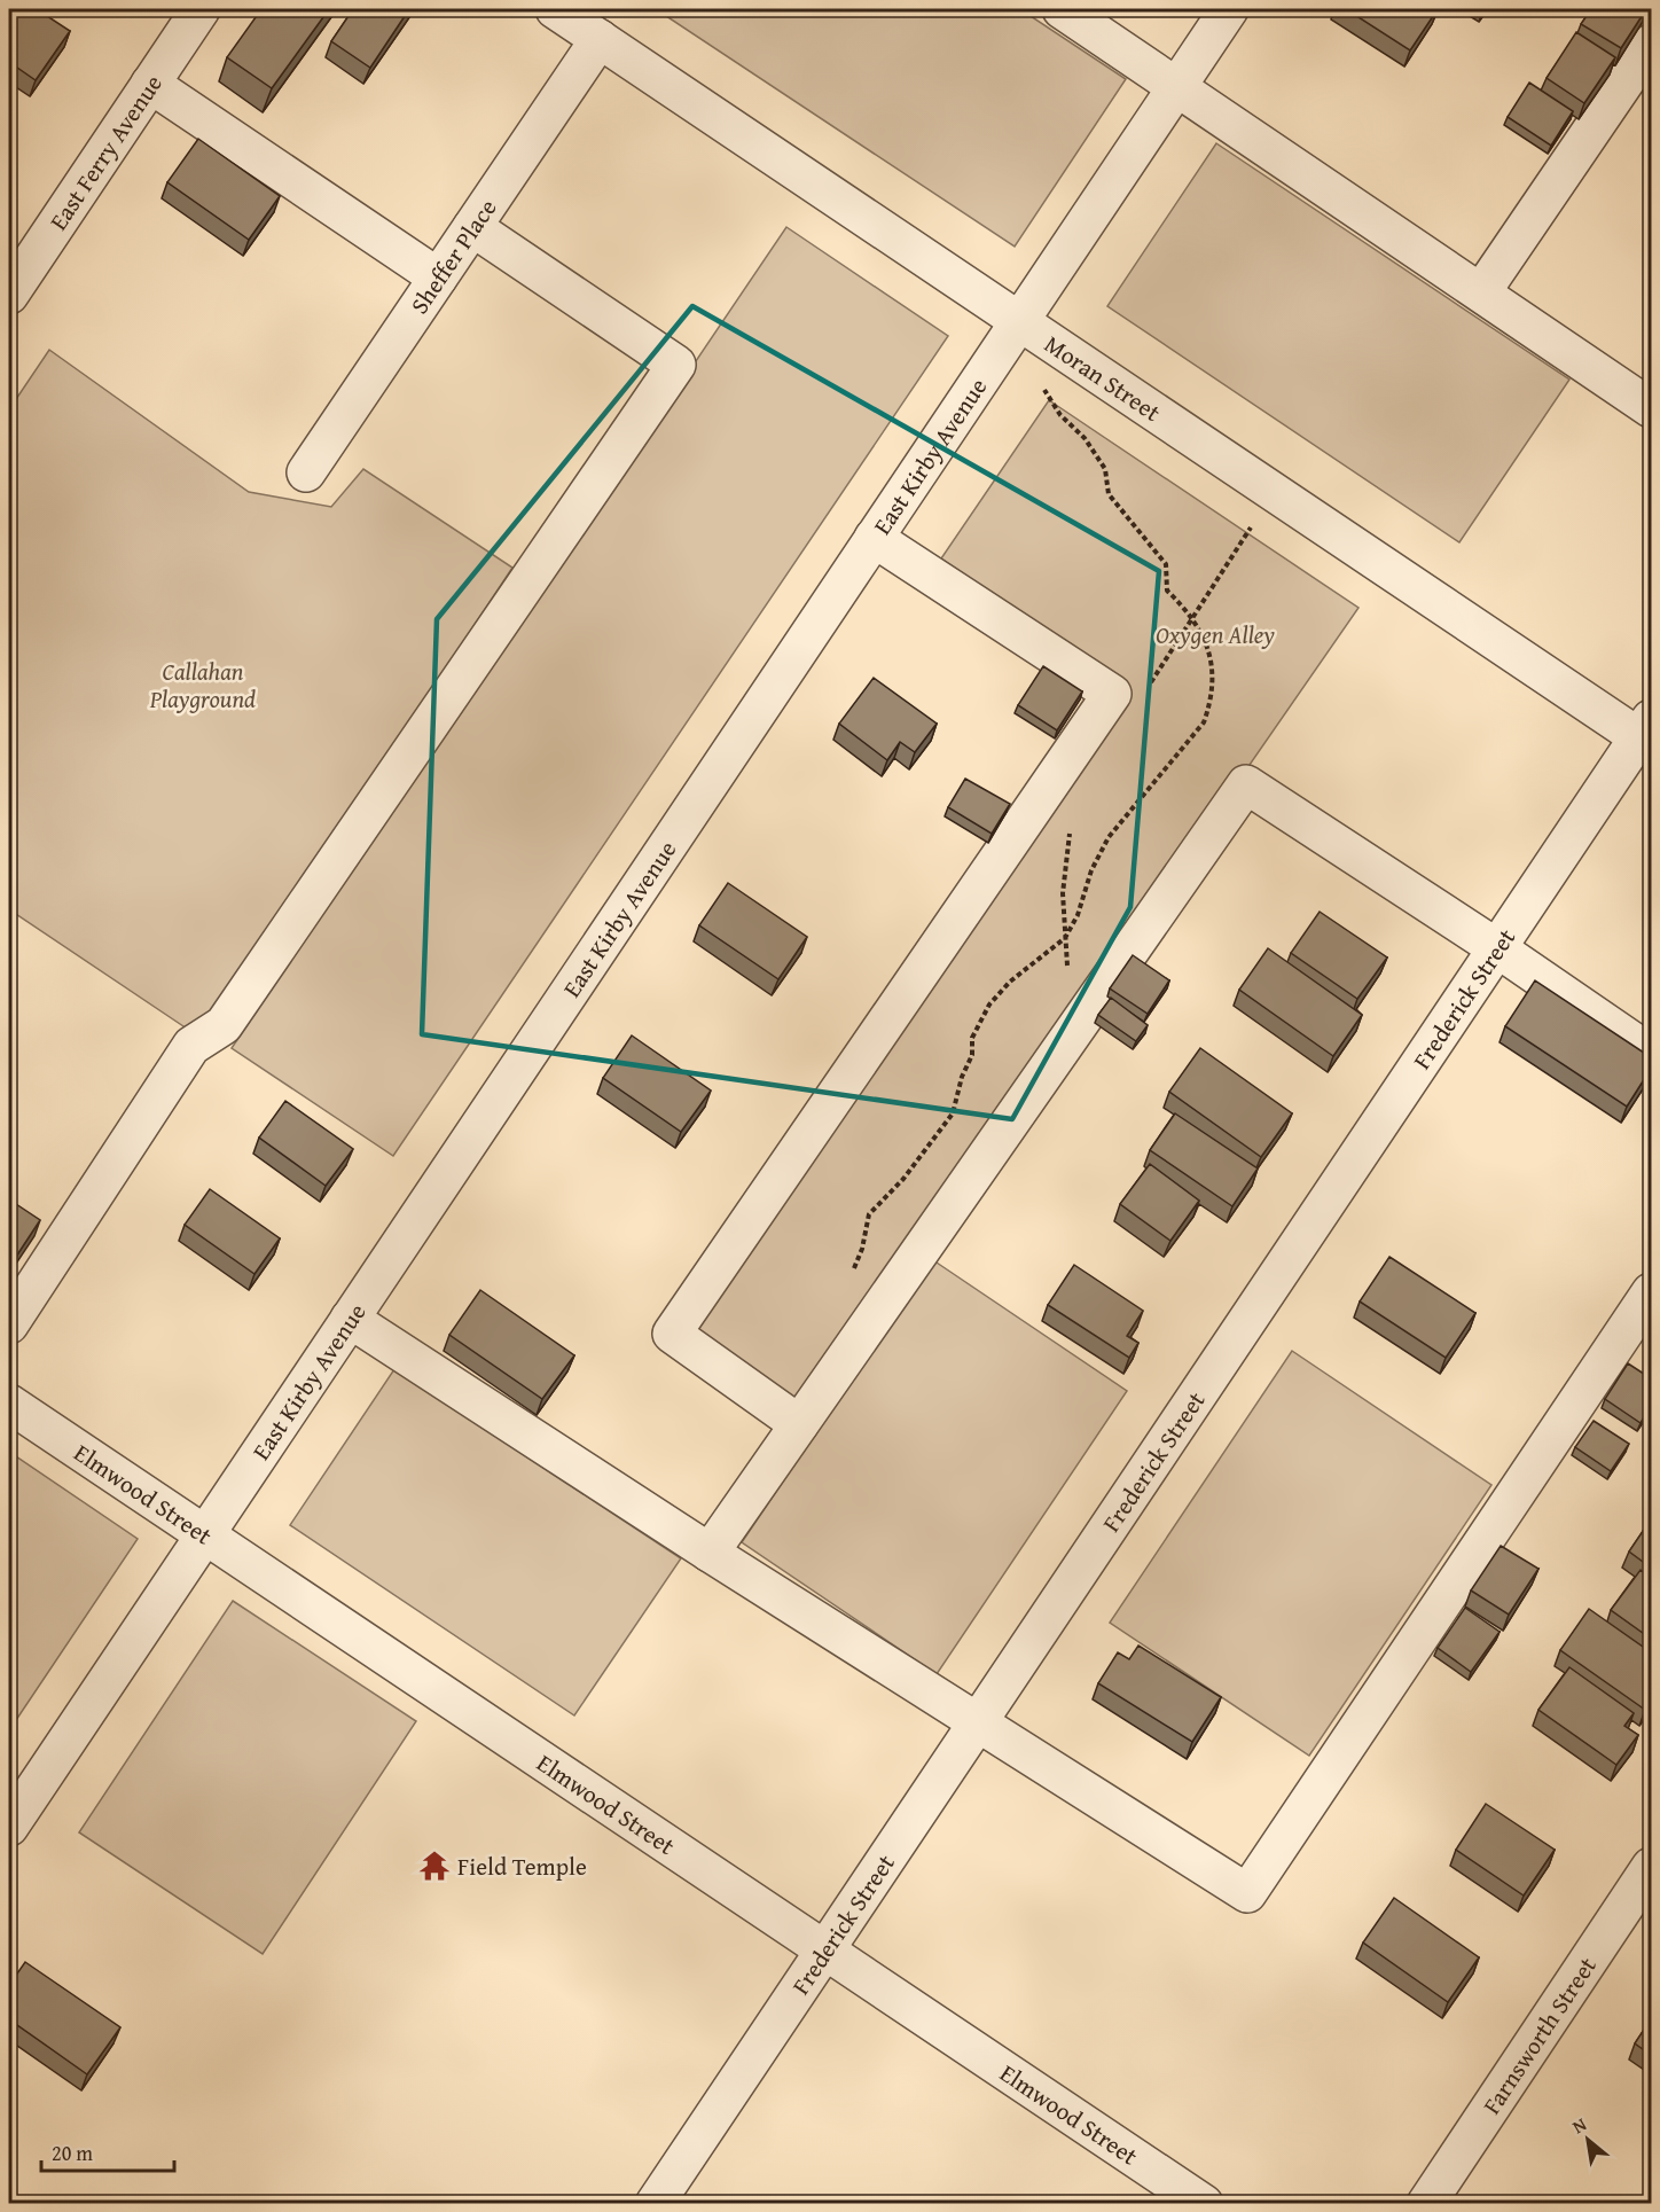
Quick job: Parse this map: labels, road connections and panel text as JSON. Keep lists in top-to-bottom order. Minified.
{"streets":{"street":["East Ferry Avenue","Sheffer Place","Moran Street","East Kirby Avenue","Frederick Street","Elmwood Street","Farnsworth Street"]},"crossings":[["Sheffer Place","Moran Street"],["Moran Street","East Kirby Avenue"],["Moran Street","Frederick Street"],["East Kirby Avenue","Elmwood Street"],["Frederick Street","Elmwood Street"]],"parks":["Oxygen Alley","Callahan Playground"],"places":{"temple":["Field Temple"]},"scale_bar":"20 m","north":"top left"}
